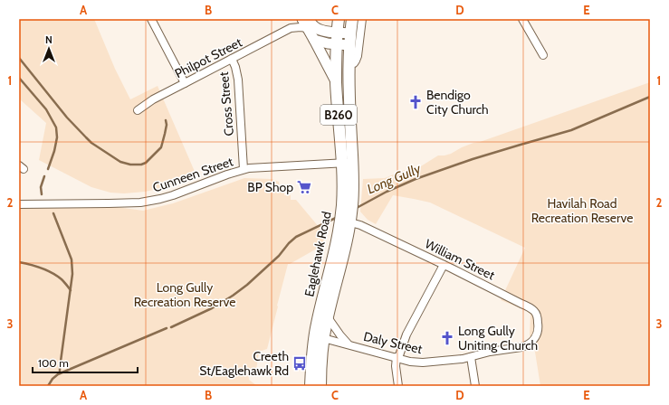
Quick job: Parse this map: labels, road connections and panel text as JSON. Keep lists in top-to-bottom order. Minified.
{"streets":{"main road":["B260","Eaglehawk Road"],"street":["Philpot Street","Cross Street","Cunneen Street","William Street","Daly Street"]},"crossings":[["Philpot Street","Cross Street"],["Cross Street","Cunneen Street"],["Cunneen Street","Eaglehawk Road"],["Eaglehawk Road","William Street"],["Eaglehawk Road","Daly Street"],["William Street","Daly Street"]],"water":["Long Gully"],"parks":["Havilah Road Recreation Reserve","Long Gully Recreation Reserve"],"places":{"church":["Bendigo City Church","Long Gully Uniting Church"],"supermarket":["BP Shop"],"bus stop":["Creeth St/Eaglehawk Rd"]},"scale_bar":"100 m","north":"top","grid":{"columns":["A","B","C","D","E"],"rows":["1","2","3"]}}
